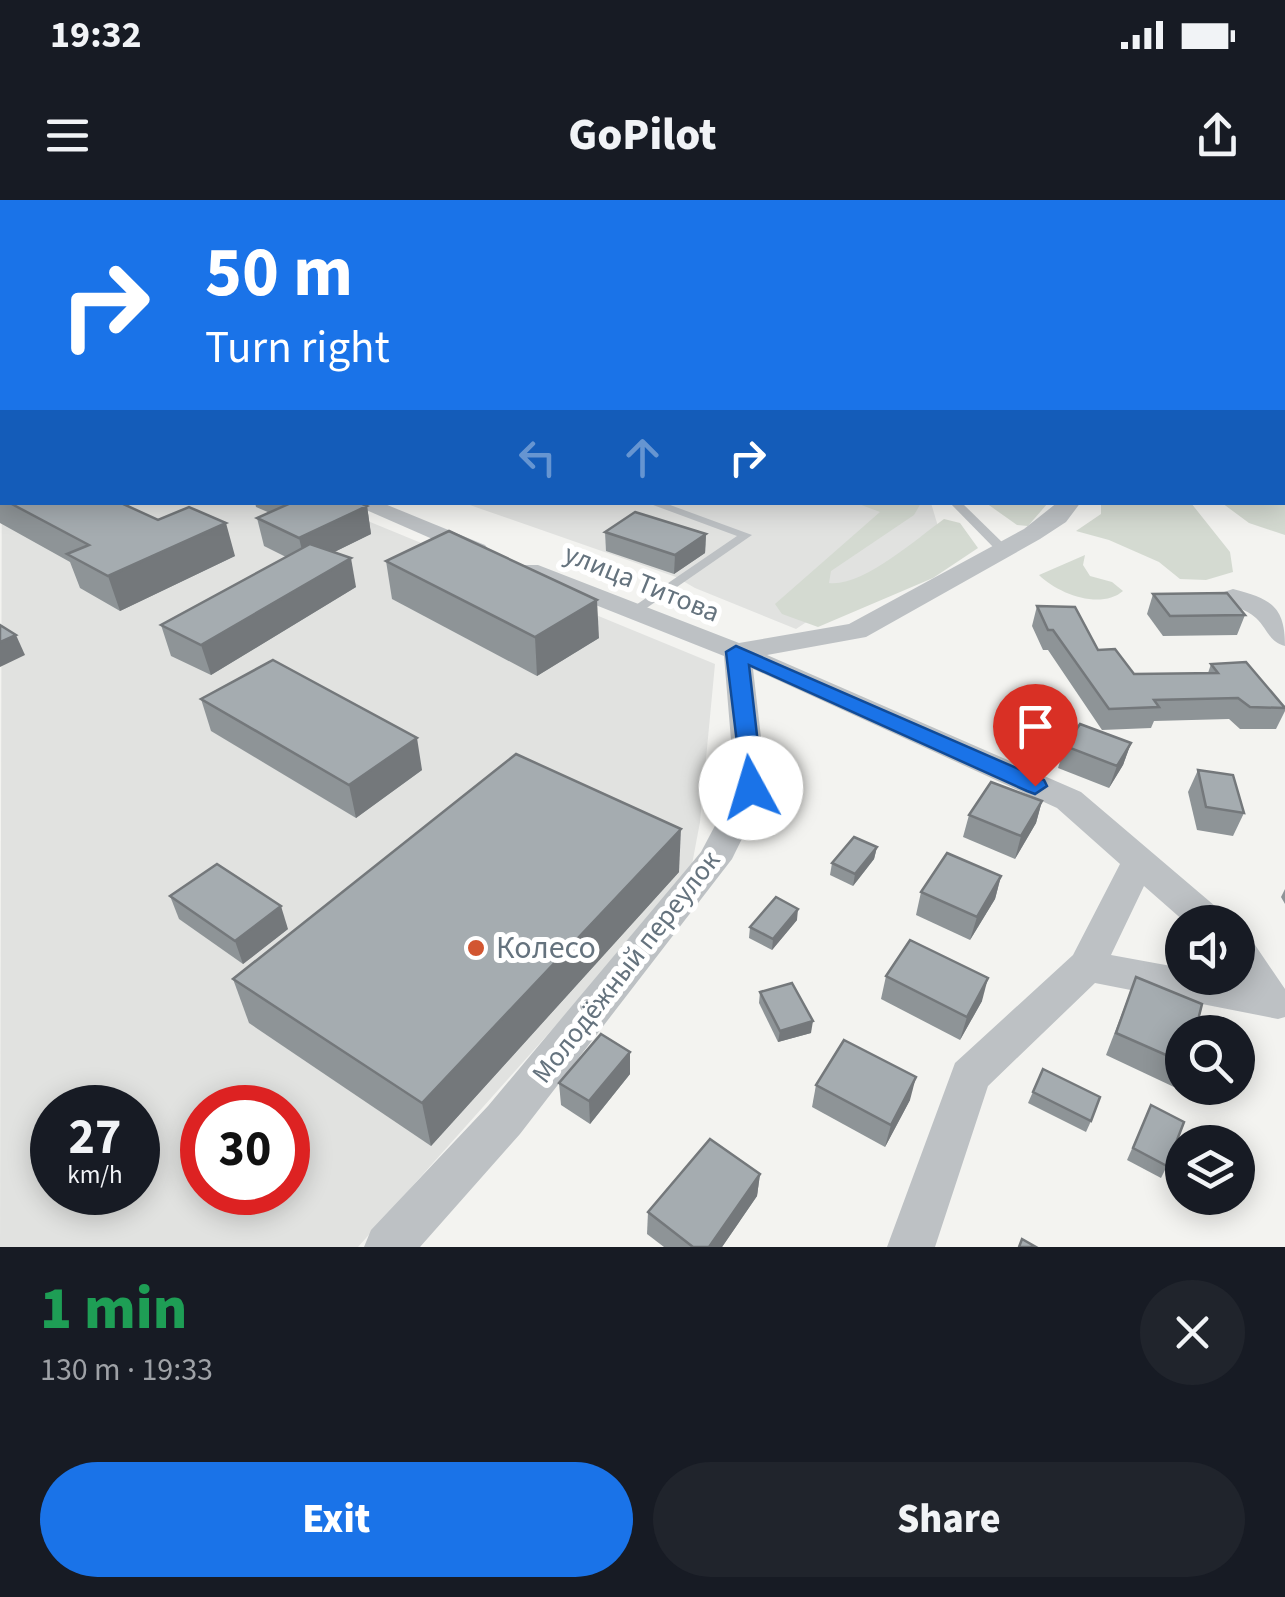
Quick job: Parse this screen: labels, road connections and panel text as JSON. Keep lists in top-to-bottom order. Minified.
{"streets":{"street":["улица Титова","Молодёжный переулок"]},"crossings":[["улица Титова","Молодёжный переулок"]],"places":["Колесо"],"page":{"status":"19:32","header":"GoPilot","turn":["50 m","Turn right"],"speed":"27 km/h","limit":"30","heading":["1 min","130 m · 19:33"],"buttons":["Exit","Share"]}}
